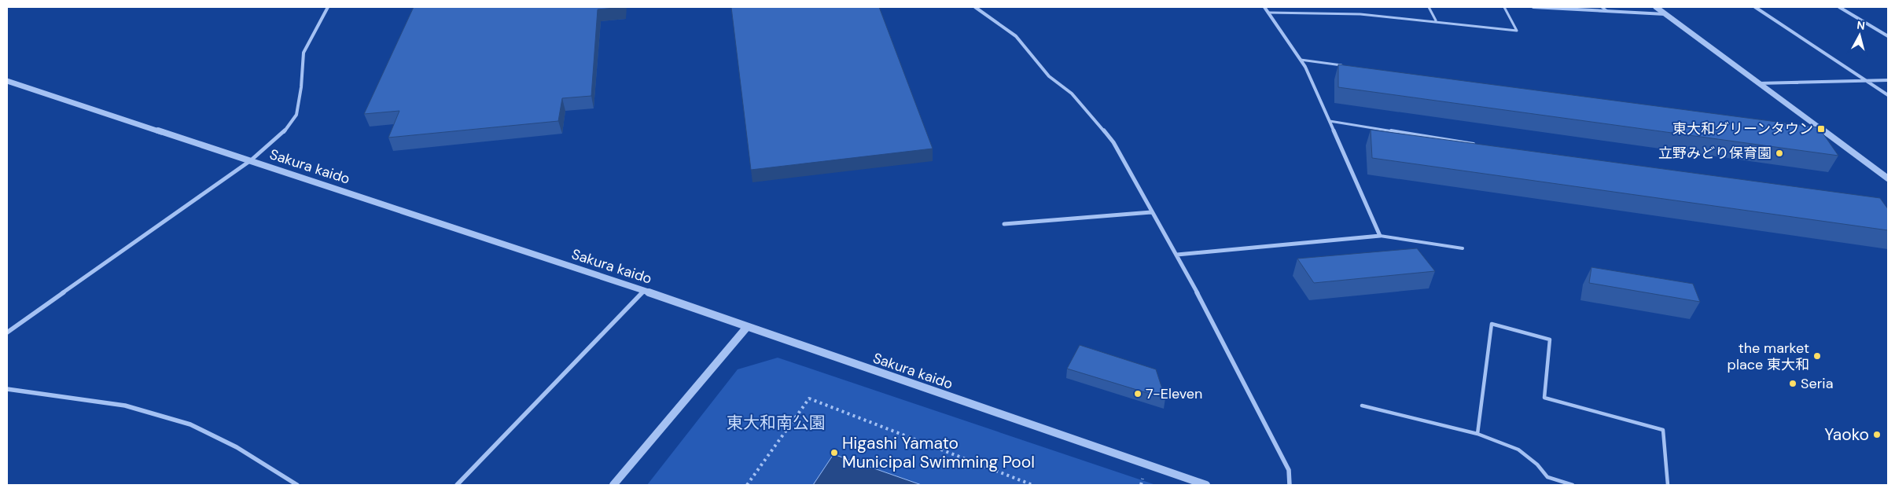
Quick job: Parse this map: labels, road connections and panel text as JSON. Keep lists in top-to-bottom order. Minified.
{"streets":{"street":["Sakura kaido"]},"parks":["東大和南公園"],"places":{"transit":["東大和グリーンタウン"],"other":["立野みどり保育園","the market place 東大和","Seria","7-Eleven","Yaoko","Higashi Yamato Municipal Swimming Pool"]},"north":"top"}
